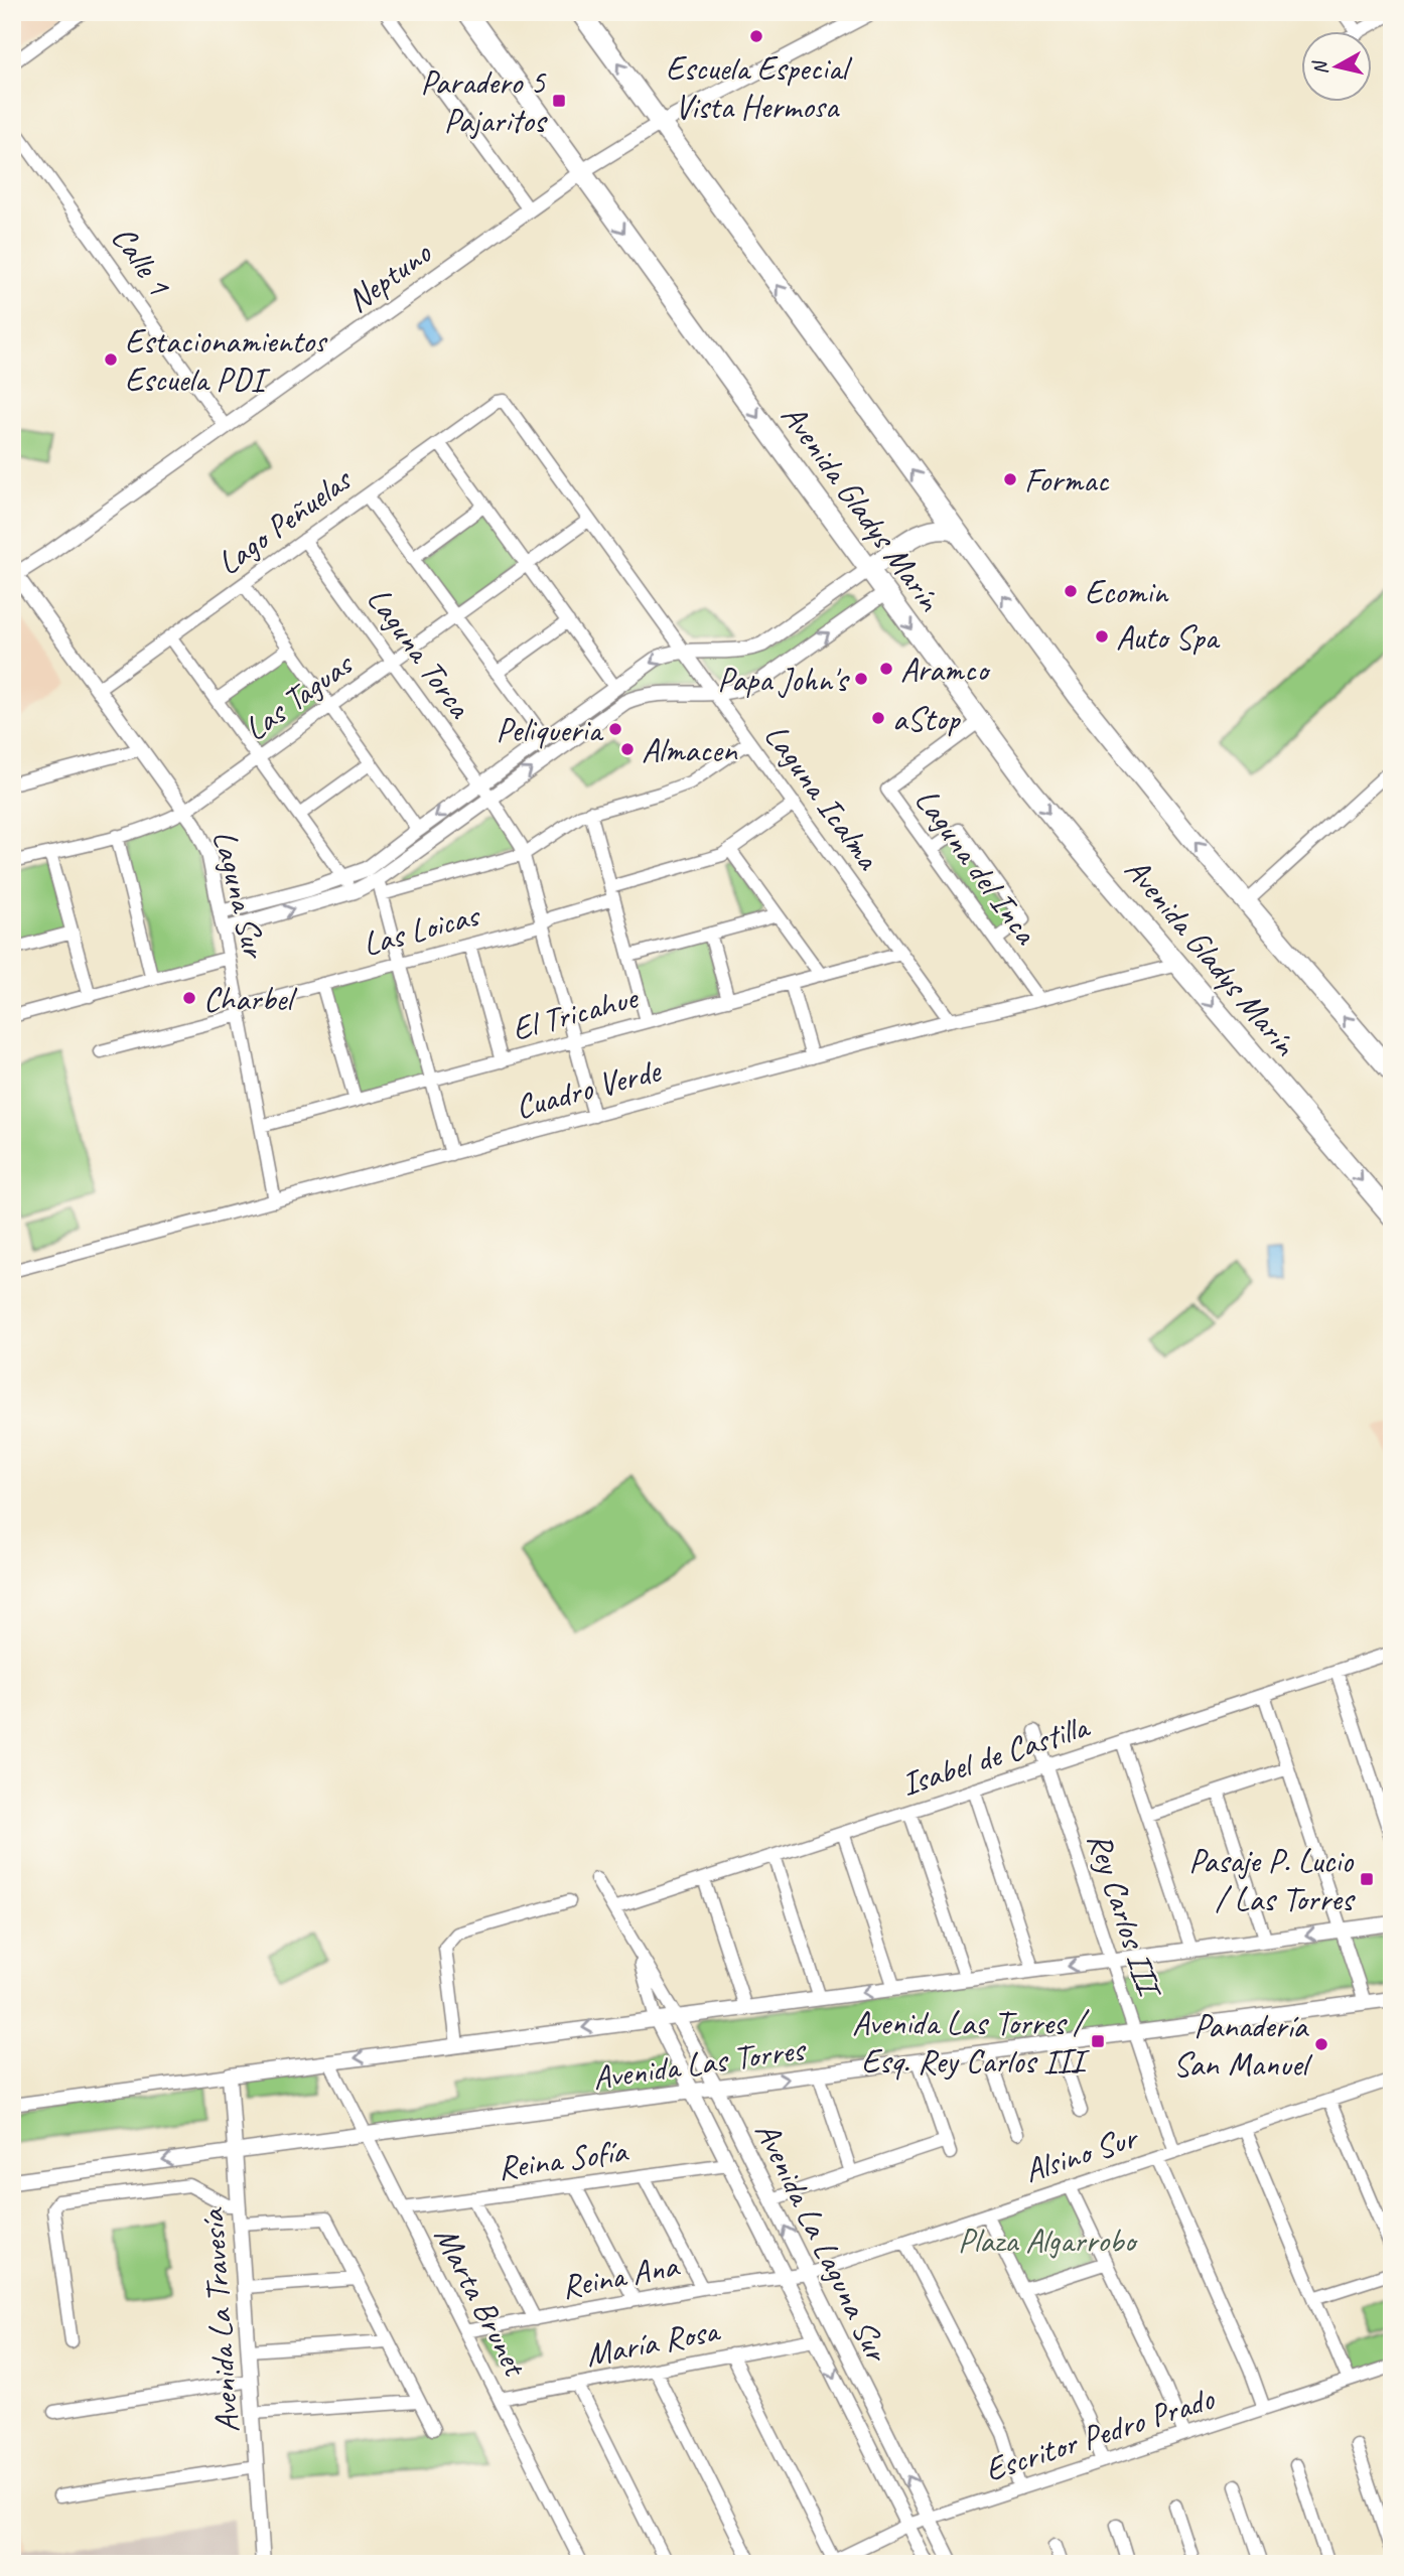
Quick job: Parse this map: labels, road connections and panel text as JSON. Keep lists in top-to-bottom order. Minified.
{"streets":{"main road":["Avenida Gladys Marín"],"street":["Calle 1","Neptuno","Lago Peñuelas","Laguna Torca","Las Taguas","Laguna Icalma","Laguna del Inca","Laguna Sur","Las Loicas","El Tricahue","Cuadro Verde","Isabel de Castilla","Rey Carlos III","Avenida Las Torres","Alsino Sur","Reina Sofía","Avenida La Laguna Sur","Reina Ana","Marta Brunet","Avenida La Travesía","María Rosa","Escritor Pedro Prado"]},"crossings":[["Calle 1","Neptuno"],["Neptuno","Avenida Gladys Marín"],["Neptuno","Laguna Sur"],["Avenida Gladys Marín","Laguna del Inca"],["Avenida Gladys Marín","Cuadro Verde"],["Lago Peñuelas","Laguna Torca"],["Lago Peñuelas","Laguna Icalma"],["Lago Peñuelas","Laguna Sur"],["Laguna Torca","Las Taguas"],["Laguna Torca","Las Loicas"],["Laguna Torca","El Tricahue"],["Laguna Torca","Cuadro Verde"],["Las Taguas","Laguna Icalma"],["Las Taguas","Laguna Sur"],["Laguna Icalma","Las Loicas"],["Laguna Icalma","El Tricahue"],["Laguna Icalma","Cuadro Verde"],["Laguna del Inca","Cuadro Verde"],["Laguna Sur","Las Loicas"],["Laguna Sur","El Tricahue"],["Laguna Sur","Cuadro Verde"],["Isabel de Castilla","Rey Carlos III"],["Isabel de Castilla","Avenida La Laguna Sur"],["Rey Carlos III","Avenida Las Torres"],["Rey Carlos III","Alsino Sur"],["Avenida Las Torres","Avenida La Laguna Sur"],["Avenida Las Torres","Marta Brunet"],["Avenida Las Torres","Avenida La Travesía"],["Alsino Sur","Avenida La Laguna Sur"],["Alsino Sur","Reina Ana"],["Reina Sofía","Avenida La Laguna Sur"],["Reina Sofía","Marta Brunet"],["Avenida La Laguna Sur","Reina Ana"],["Avenida La Laguna Sur","María Rosa"],["Avenida La Laguna Sur","Escritor Pedro Prado"],["Reina Ana","Marta Brunet"],["Marta Brunet","María Rosa"]],"parks":["Plaza Algarrobo"],"places":{"other":["Escuela Especial Vista Hermosa","Estacionamientos Escuela PDI","Formac","Ecomin","Auto Spa","Aramco","Papa John's","aStop","Peliqueria","Almacen","Charbel","Panadería San Manuel"],"transit":["Paradero 5 Pajaritos","Pasaje P. Lucio / Las Torres","Avenida Las Torres / Esq. Rey Carlos III"]},"north":"left"}
